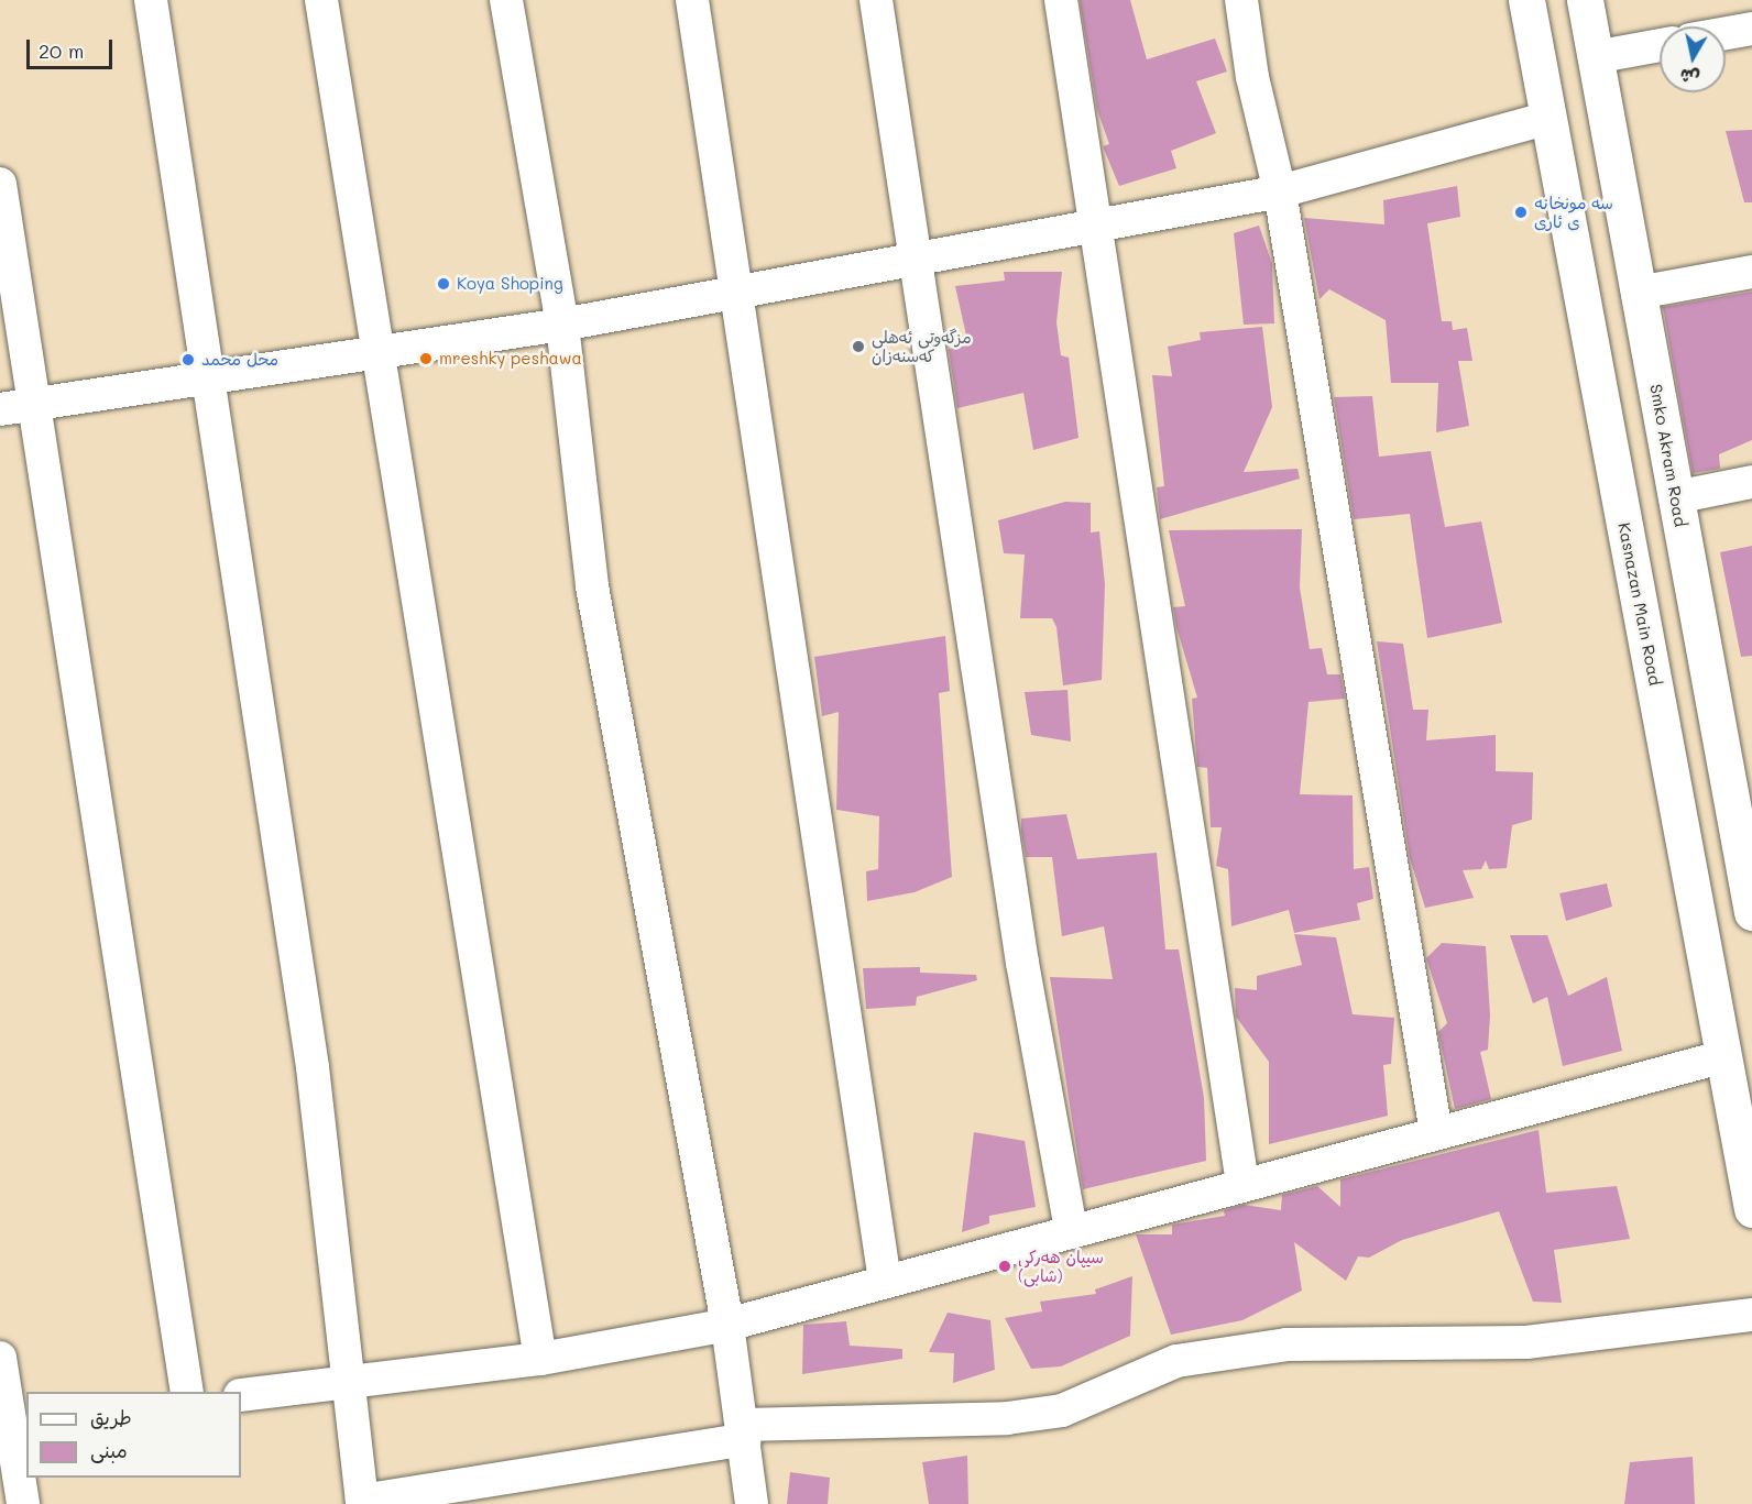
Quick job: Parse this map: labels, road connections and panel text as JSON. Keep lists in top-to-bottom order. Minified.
{"streets":{"street":["Smko Akram Road","Kasnazan Main Road"]},"places":["سه مونخانه ی ئاری","Koya Shoping","مزگەوتی ئەهلی کەسنەزان","mreshky peshawa","محل محمد","سیپان هەرکی (شابی)"],"legend":["طريق","مبنى"],"scale_bar":"20 m","north":"bottom"}
